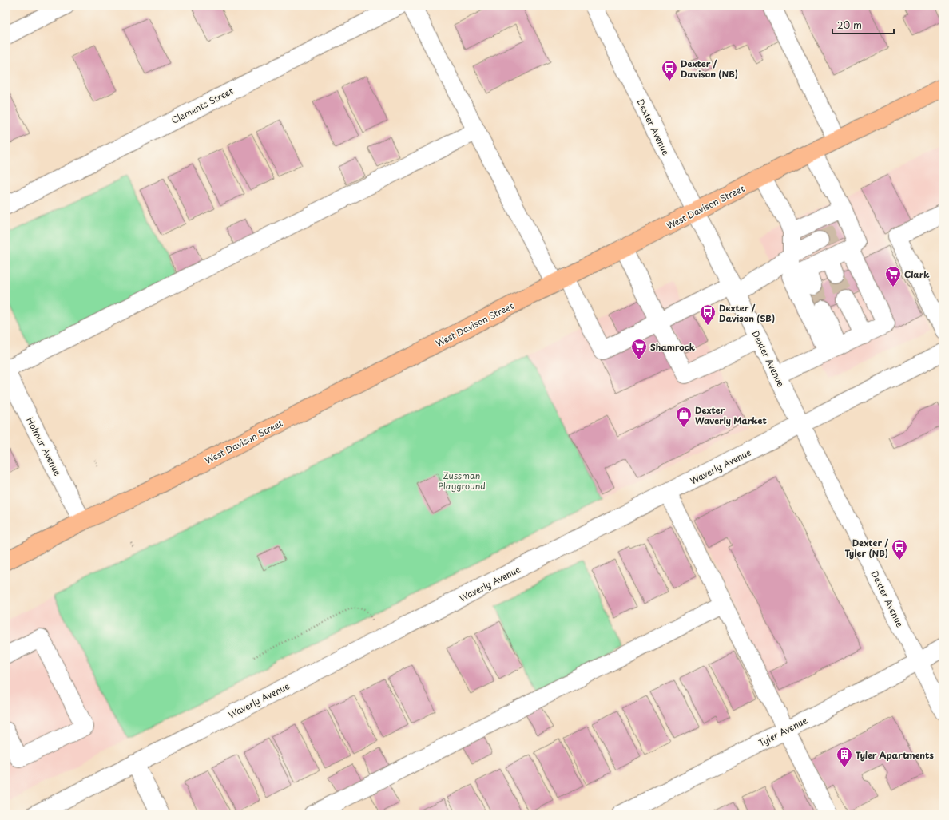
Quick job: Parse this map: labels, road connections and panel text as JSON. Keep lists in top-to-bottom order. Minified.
{"streets":{"highway":["West Davison Street"],"street":["Clements Street","Dexter Avenue","Holmur Avenue","Waverly Avenue","Tyler Avenue"]},"crossings":[["Dexter Avenue","West Davison Street"],["Dexter Avenue","Waverly Avenue"],["Dexter Avenue","Tyler Avenue"],["West Davison Street","Holmur Avenue"]],"parks":["Zussman Playground"],"places":{"bus stop":["Dexter / Davison (NB)","Dexter / Davison (SB)","Dexter / Tyler (NB)"],"supermarket":["Clark","Shamrock"],"shop":["Dexter Waverly Market"],"building":["Tyler Apartments"]},"scale_bar":"20 m"}
